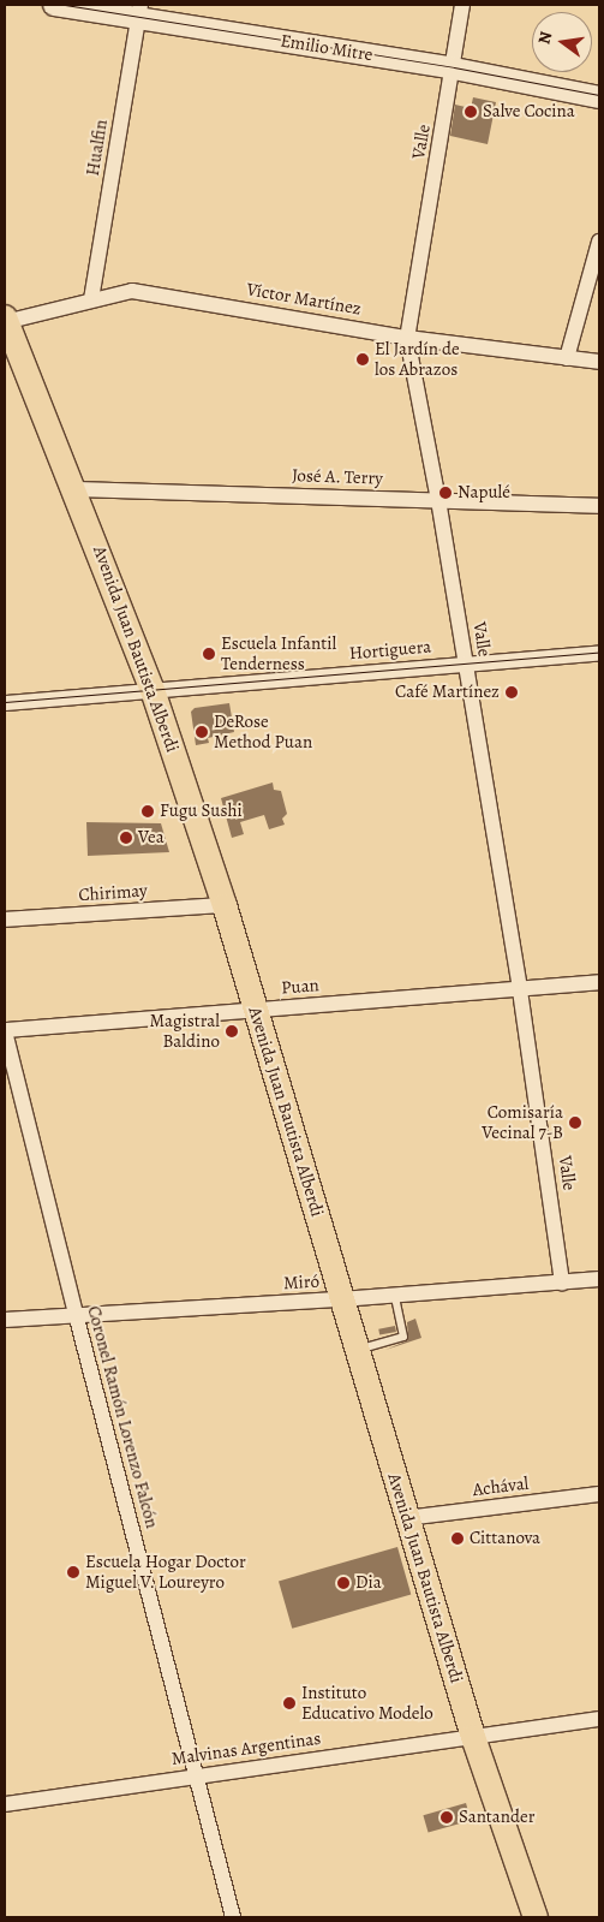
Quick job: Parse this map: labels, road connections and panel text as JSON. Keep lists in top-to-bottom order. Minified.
{"streets":{"main road":["Avenida Juan Bautista Alberdi"],"street":["Emilio Mitre","Valle","Hualfin","Víctor Martínez","José A. Terry","Hortiguera","Chirimay","Puan","Miró","Coronel Ramón Lorenzo Falcón","Achával","Malvinas Argentinas"]},"crossings":[["Emilio Mitre","Valle"],["Emilio Mitre","Hualfin"],["Valle","Víctor Martínez"],["Valle","José A. Terry"],["Valle","Hortiguera"],["Valle","Puan"],["Valle","Miró"],["Hualfin","Víctor Martínez"],["Víctor Martínez","Avenida Juan Bautista Alberdi"],["José A. Terry","Avenida Juan Bautista Alberdi"],["Avenida Juan Bautista Alberdi","Hortiguera"],["Avenida Juan Bautista Alberdi","Chirimay"],["Avenida Juan Bautista Alberdi","Puan"],["Avenida Juan Bautista Alberdi","Miró"],["Avenida Juan Bautista Alberdi","Achával"],["Avenida Juan Bautista Alberdi","Malvinas Argentinas"],["Puan","Coronel Ramón Lorenzo Falcón"],["Miró","Coronel Ramón Lorenzo Falcón"],["Coronel Ramón Lorenzo Falcón","Malvinas Argentinas"]],"places":["Salve Cocina","El Jardín de los Abrazos","Napulé","Escuela Infantil Tenderness","Café Martínez","DeRose Method Puan","Fugu Sushi","Vea","Magistral Baldino","Comisaría Vecinal 7-B","Cittanova","Escuela Hogar Doctor Miguel V. Loureyro","Dia","Instituto Educativo Modelo","Santander"],"north":"left"}
